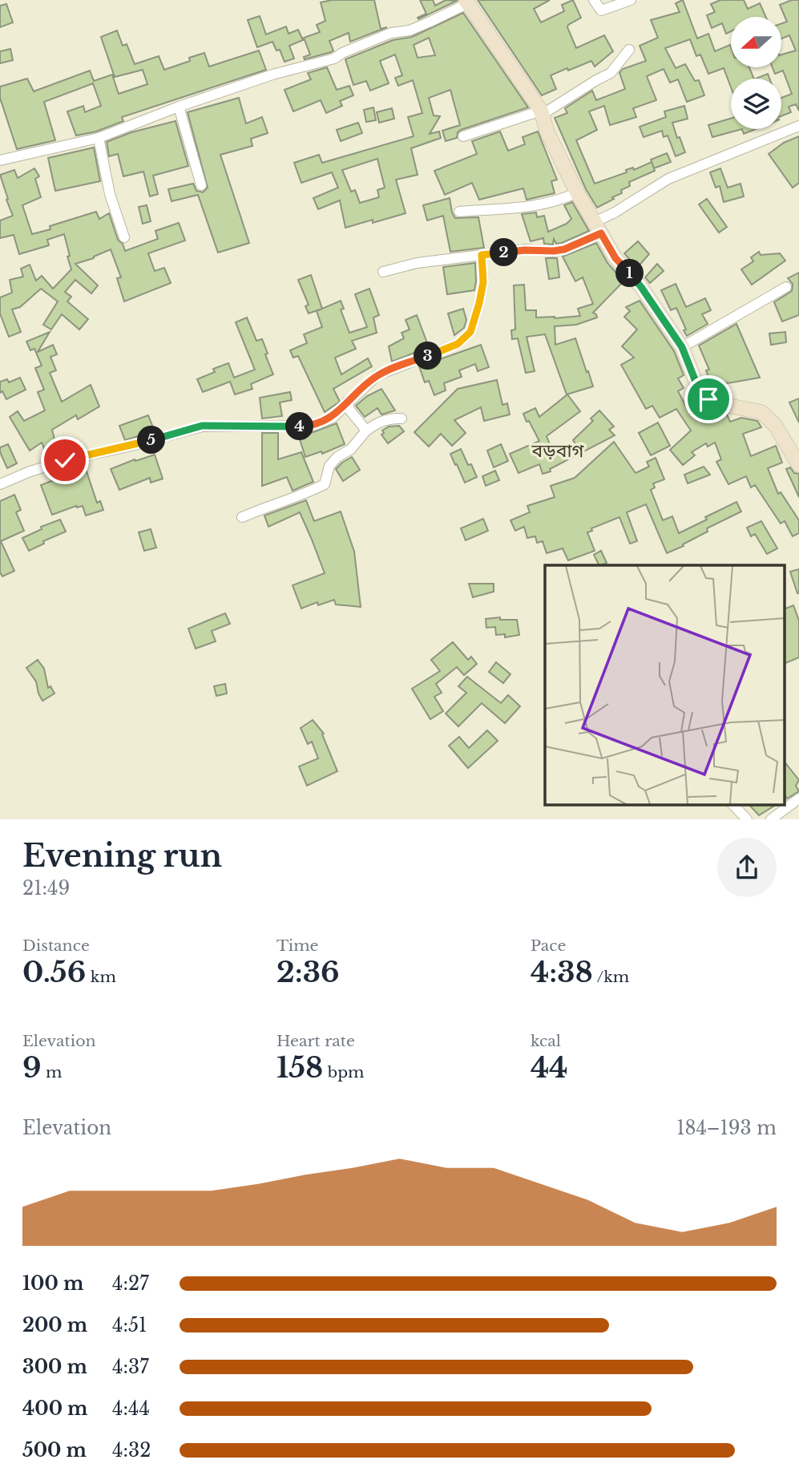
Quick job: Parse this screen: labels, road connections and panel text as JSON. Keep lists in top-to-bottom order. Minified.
{"districts":["বড়বাগ"],"north":"left","page":{"pins":["2","1","3","4","5"],"heading":["Evening run","21:49"],"stats":[["Distance","0.56 km"],["Time","2:36"],["Pace","4:38 /km"],["Elevation","9 m"],["Heart rate","158 bpm"],["kcal","44"]],"chart":["Elevation","184–193 m"],"list":[{"name":"100 m","note":"4:27"},{"name":"200 m","note":"4:51"},{"name":"300 m","note":"4:37"},{"name":"400 m","note":"4:44"},{"name":"500 m","note":"4:32"}]}}
